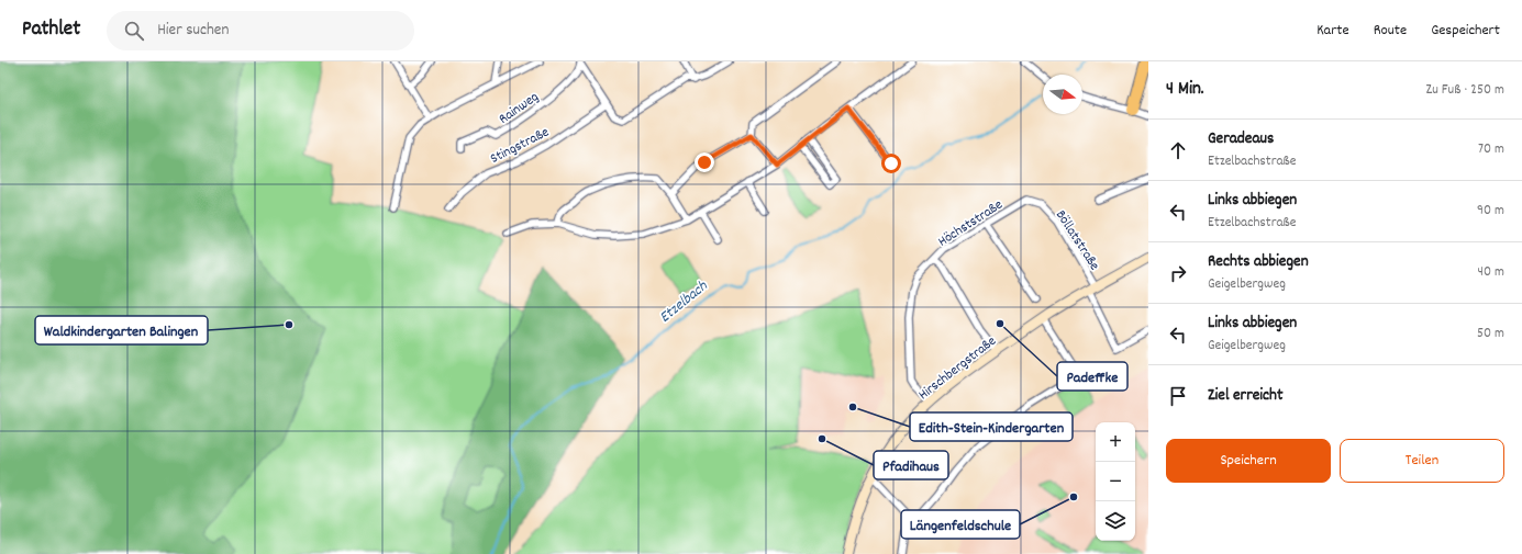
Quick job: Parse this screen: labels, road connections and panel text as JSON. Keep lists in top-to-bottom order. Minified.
{"streets":{"street":["Rainweg","Stingstraße","Höchststraße","Böllatstraße","Hirschbergstraße"]},"crossings":[["Höchststraße","Böllatstraße"],["Höchststraße","Hirschbergstraße"],["Böllatstraße","Hirschbergstraße"]],"water":["Etzelbach"],"places":["Padeffke","Waldkindergarten Balingen","Edith-Stein-Kindergarten","Pfadihaus","Längenfeldschule"],"north":"right","page":{"header":"Pathlet","search":"Hier suchen","nav":["Karte","Route","Gespeichert"],"heading":["4 Min.","Zu Fuß · 250 m"],"list":[["Geradeaus","Etzelbachstraße","70 m"],["Links abbiegen","Etzelbachstraße","90 m"],["Rechts abbiegen","Geigelbergweg","40 m"],["Links abbiegen","Geigelbergweg","50 m"],"Ziel erreicht"],"map_buttons":["+","−"],"buttons":["Speichern","Teilen"]}}
